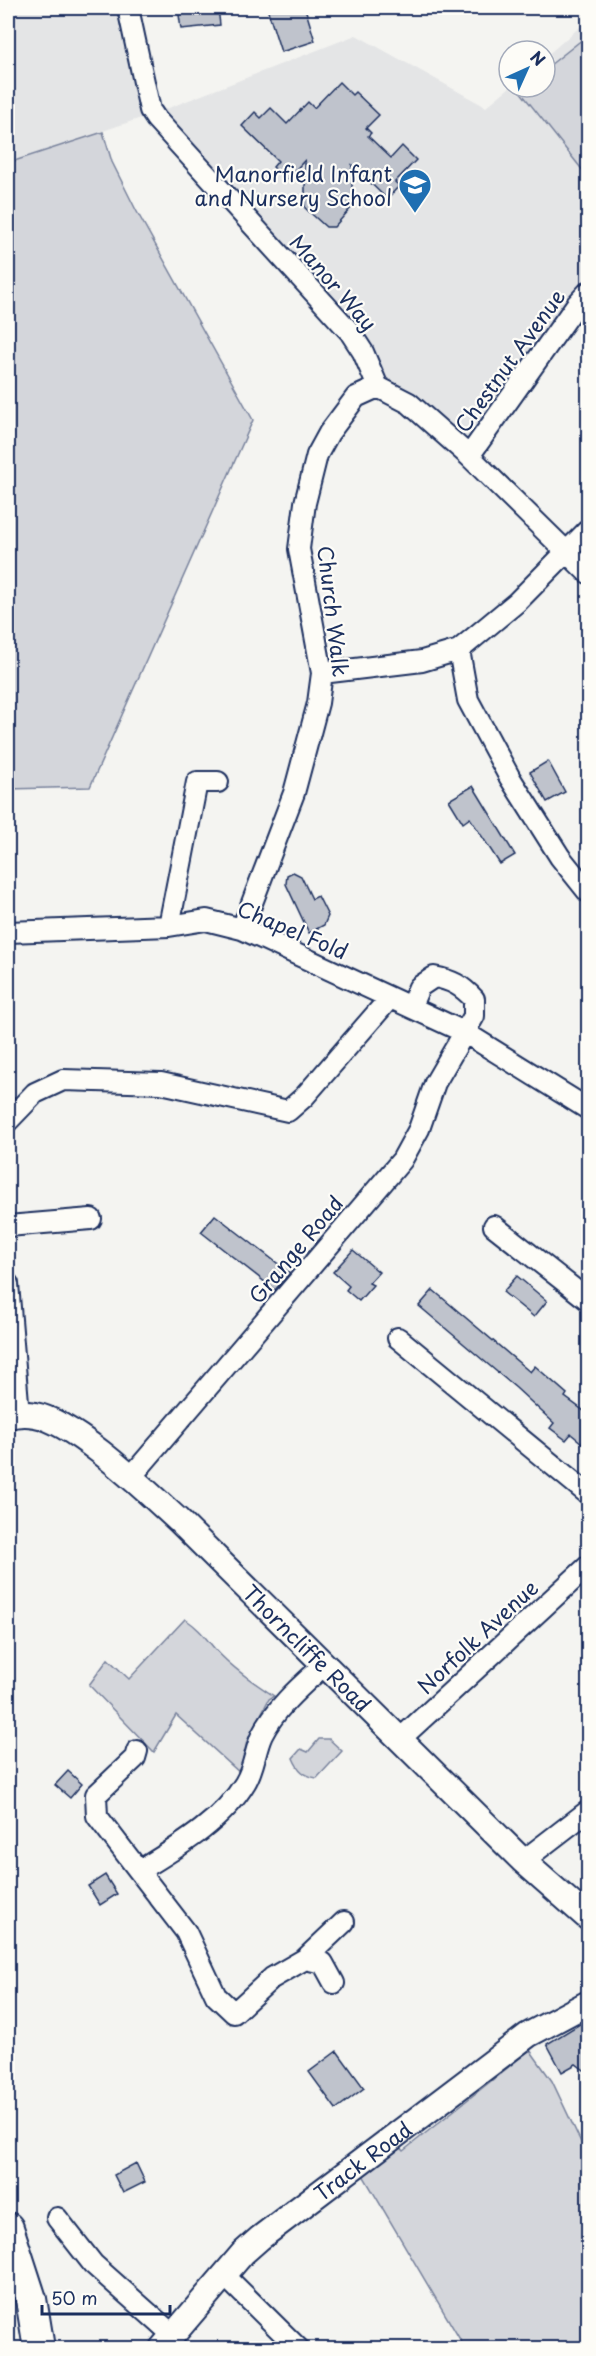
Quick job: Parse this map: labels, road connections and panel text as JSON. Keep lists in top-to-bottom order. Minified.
{"streets":{"street":["Manor Way","Chestnut Avenue","Church Walk","Chapel Fold","Grange Road","Norfolk Avenue","Thorncliffe Road","Track Road"]},"crossings":[["Manor Way","Church Walk"],["Church Walk","Chapel Fold"],["Chapel Fold","Grange Road"],["Grange Road","Thorncliffe Road"],["Norfolk Avenue","Thorncliffe Road"]],"places":{"school or university":["Manorfield Infant and Nursery School"]},"scale_bar":"50 m","north":"top right"}
